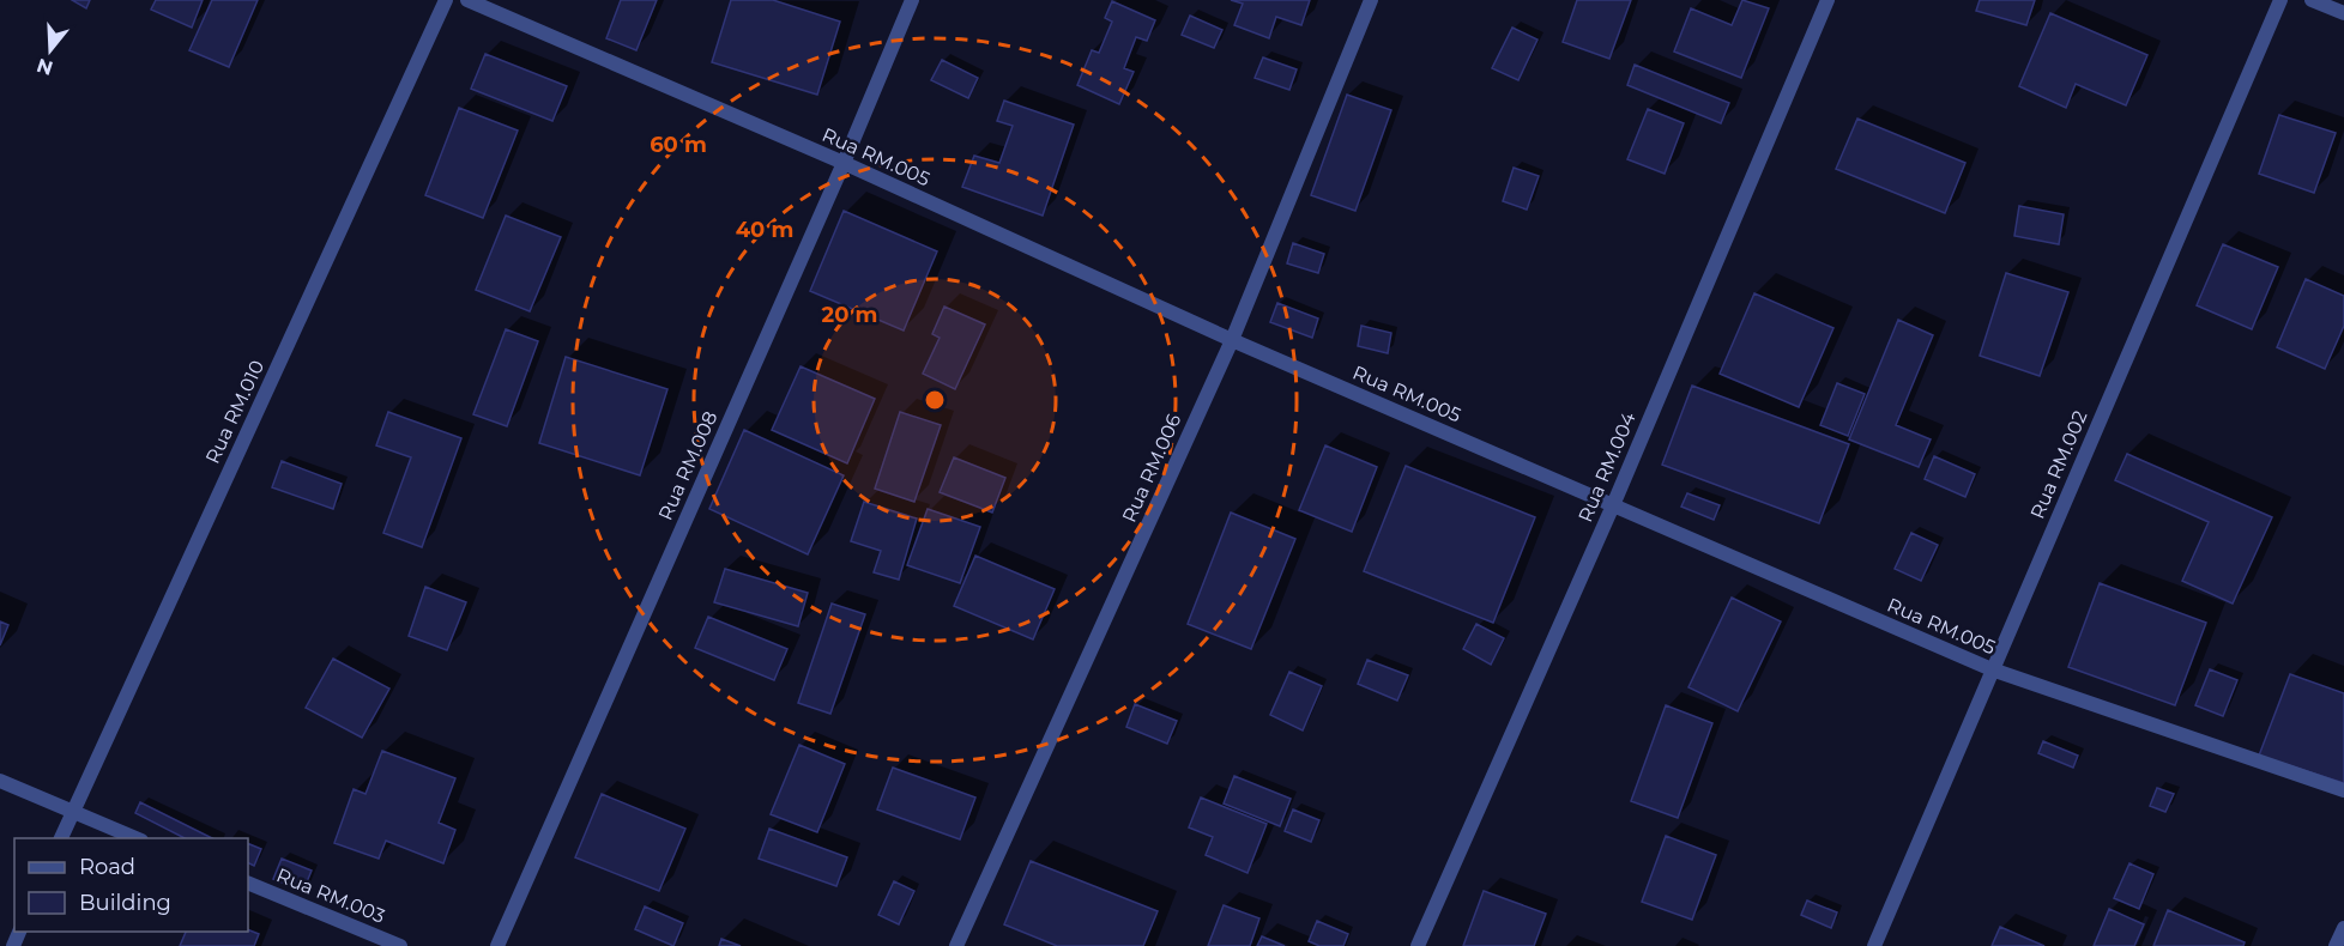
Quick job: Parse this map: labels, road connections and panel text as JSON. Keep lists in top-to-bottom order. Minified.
{"streets":{"street":["Rua RM.005","Rua RM.010","Rua RM.002","Rua RM.008","Rua RM.004","Rua RM.006","Rua RM.003"]},"crossings":[["Rua RM.005","Rua RM.002"],["Rua RM.005","Rua RM.008"],["Rua RM.005","Rua RM.004"],["Rua RM.005","Rua RM.006"]],"legend":["Road","Building"],"north":"bottom","rings":["60 m","40 m","20 m"]}
